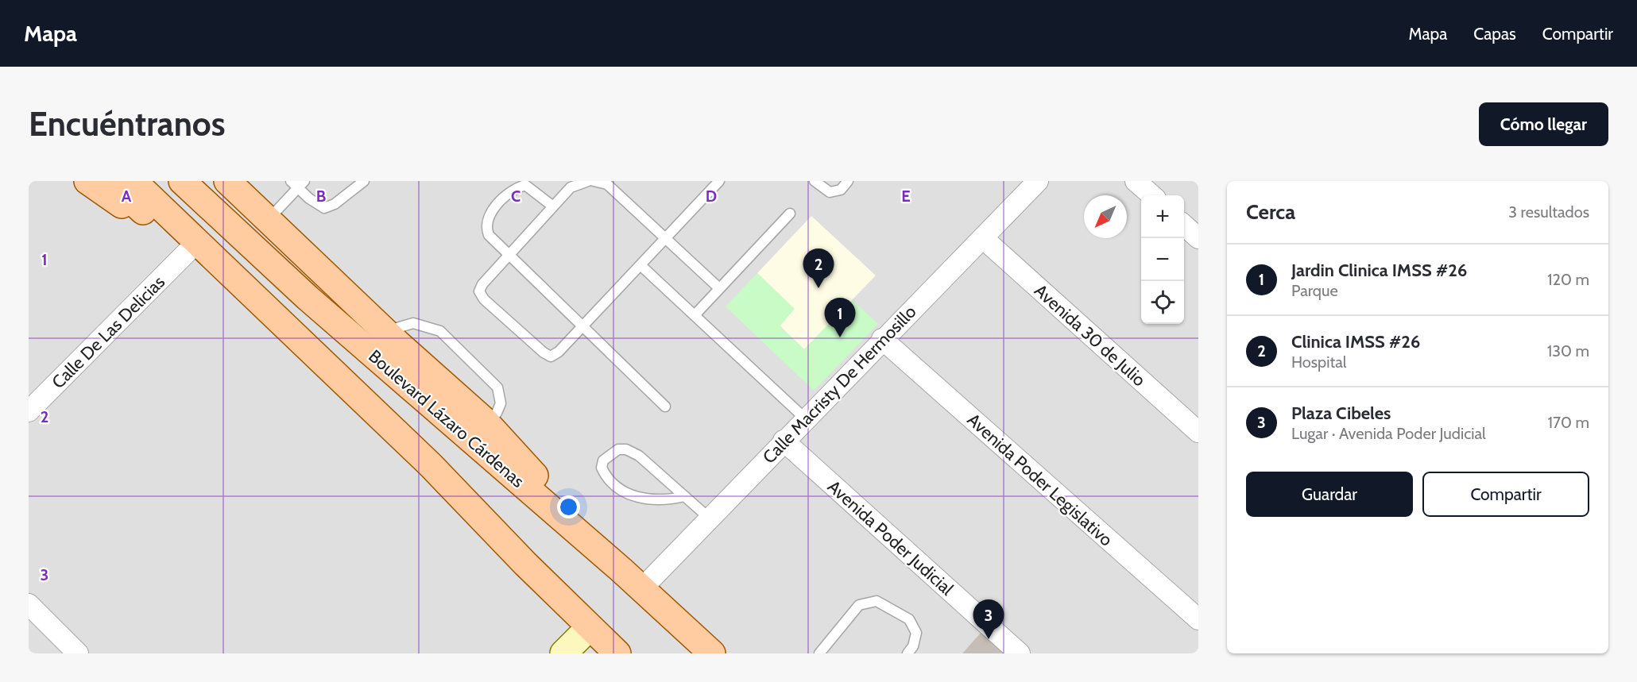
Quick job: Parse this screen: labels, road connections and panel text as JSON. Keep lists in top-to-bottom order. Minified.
{"streets":{"main road":["Boulevard Lázaro Cárdenas"],"street":["Calle De Las Delicias","Avenida 30 de Julio","Calle Macristy De Hermosillo","Avenida Poder Legislativo","Avenida Poder Judicial"]},"crossings":[["Avenida 30 de Julio","Calle Macristy De Hermosillo"],["Calle Macristy De Hermosillo","Boulevard Lázaro Cárdenas"],["Calle Macristy De Hermosillo","Avenida Poder Legislativo"],["Calle Macristy De Hermosillo","Avenida Poder Judicial"]],"north":"bottom left","page":{"header":"Mapa","nav":["Mapa","Capas","Compartir"],"buttons":["Cómo llegar",["Guardar","Compartir"]],"title":"Encuéntranos","heading":["Cerca","3 resultados"],"map_buttons":["+","−"],"list":[{"mark":"1","name":"Jardin Clinica IMSS #26","note":"Parque","value":"120 m"},{"mark":"2","name":"Clinica IMSS #26","note":"Hospital","value":"130 m"},{"mark":"3","name":"Plaza Cibeles","note":"Lugar · Avenida Poder Judicial","value":"170 m"}],"pins":["2","1","3"]},"grid":{"columns":["A","B","C","D","E"],"rows":["1","2","3"]}}
